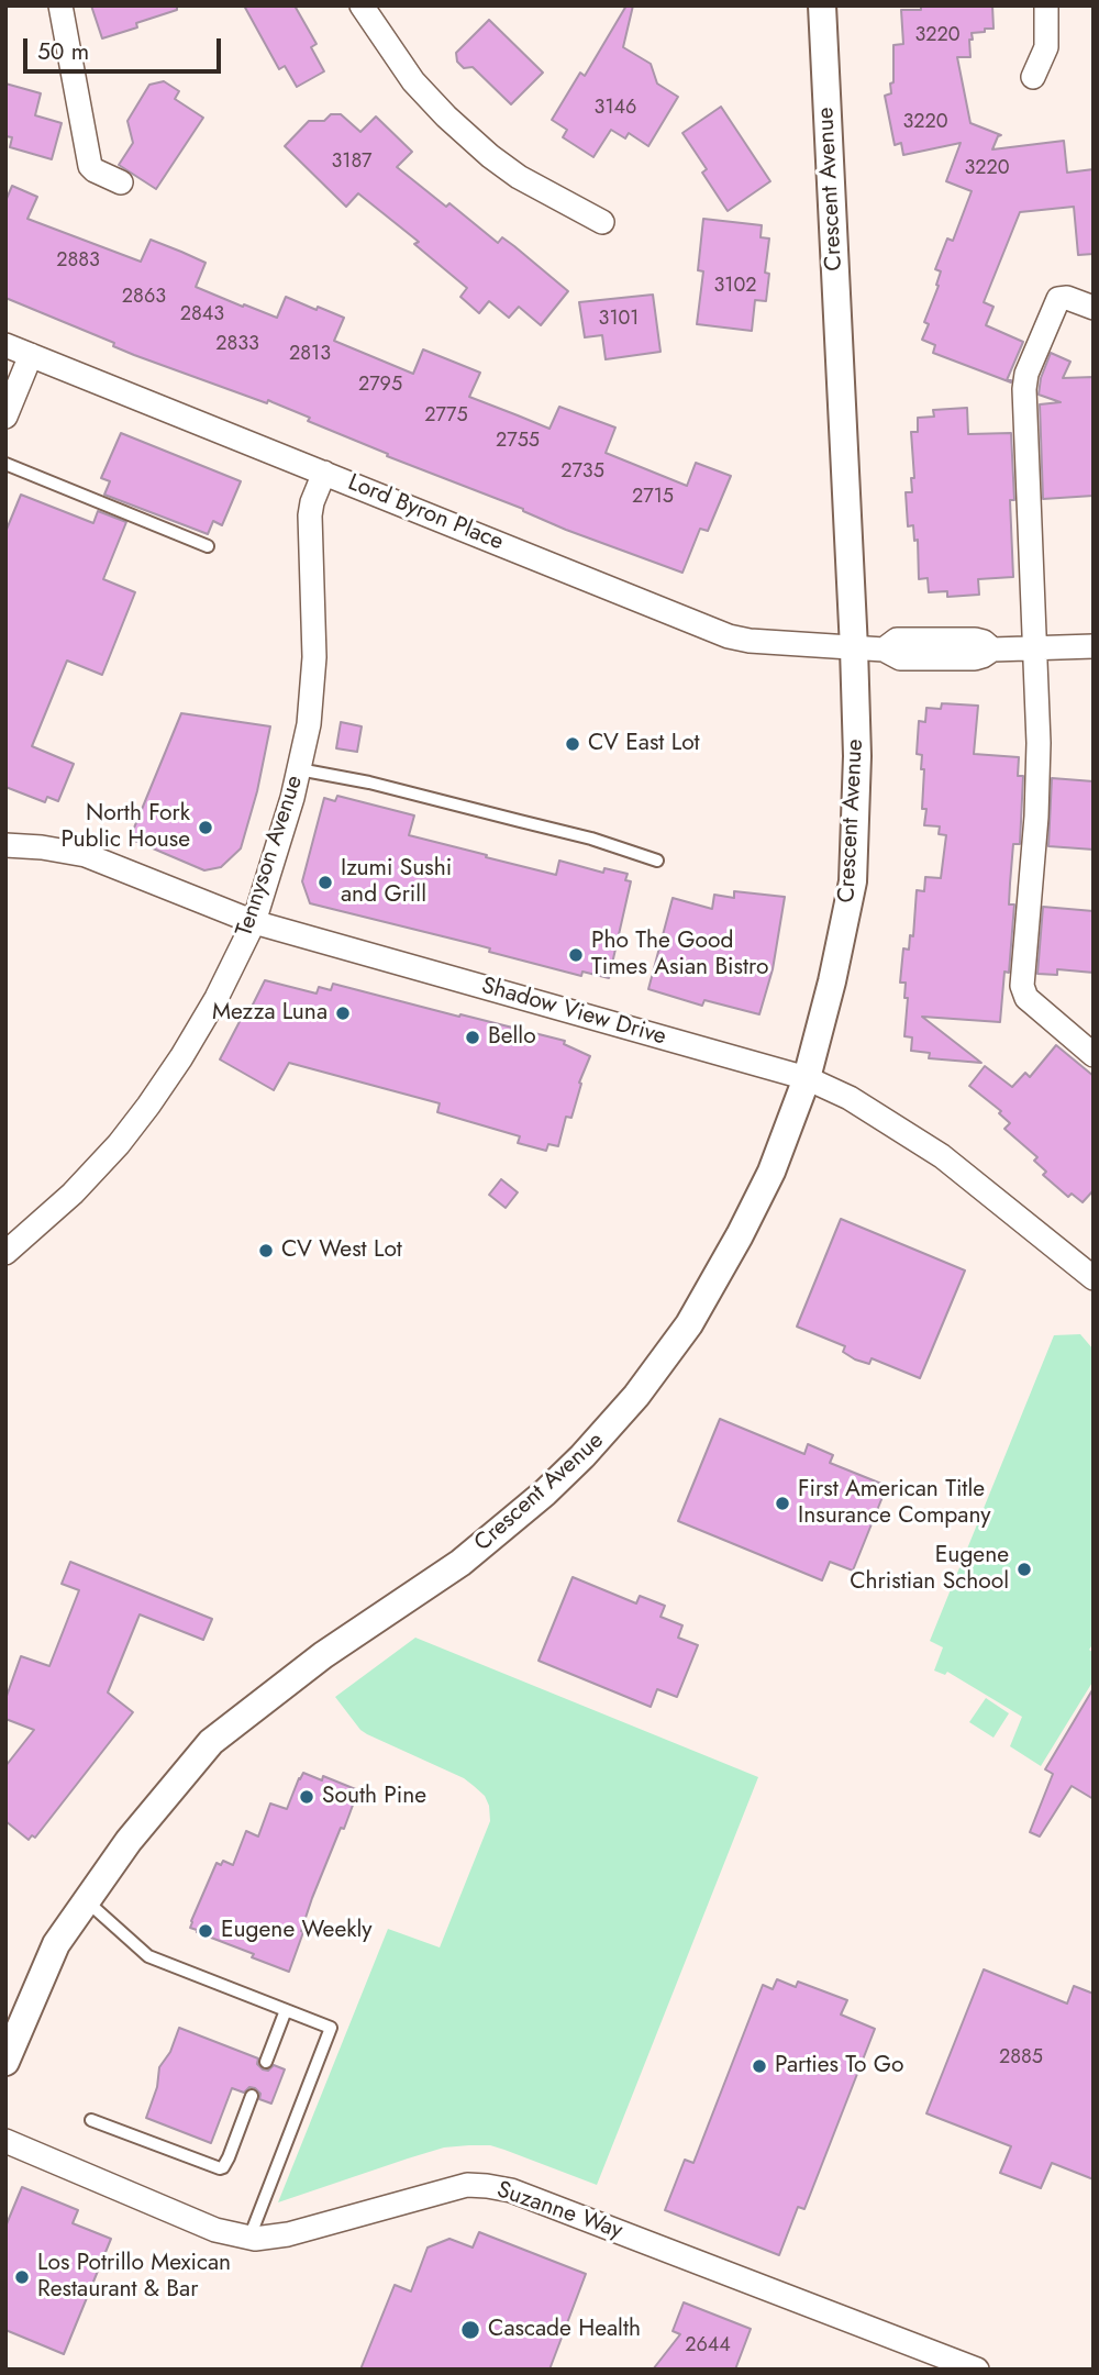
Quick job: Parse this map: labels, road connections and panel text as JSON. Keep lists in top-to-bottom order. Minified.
{"streets":{"street":["Crescent Avenue","Lord Byron Place","Tennyson Avenue","Shadow View Drive","Suzanne Way"]},"crossings":[["Crescent Avenue","Lord Byron Place"],["Crescent Avenue","Shadow View Drive"],["Lord Byron Place","Tennyson Avenue"],["Tennyson Avenue","Shadow View Drive"]],"places":["CV East Lot","North Fork Public House","Izumi Sushi and Grill","Pho The Good Times Asian Bistro","Mezza Luna","Bello","CV West Lot","First American Title Insurance Company","Eugene Christian School","South Pine","Eugene Weekly","Parties To Go","Los Potrillo Mexican Restaurant & Bar","Cascade Health"],"house_numbers":["3220","3146","3220","3187","3220","2883","3102","2863","2843","3101","2833","2813","2795","2775","2755","2735","2715","2885","2644"],"scale_bar":"50 m"}
